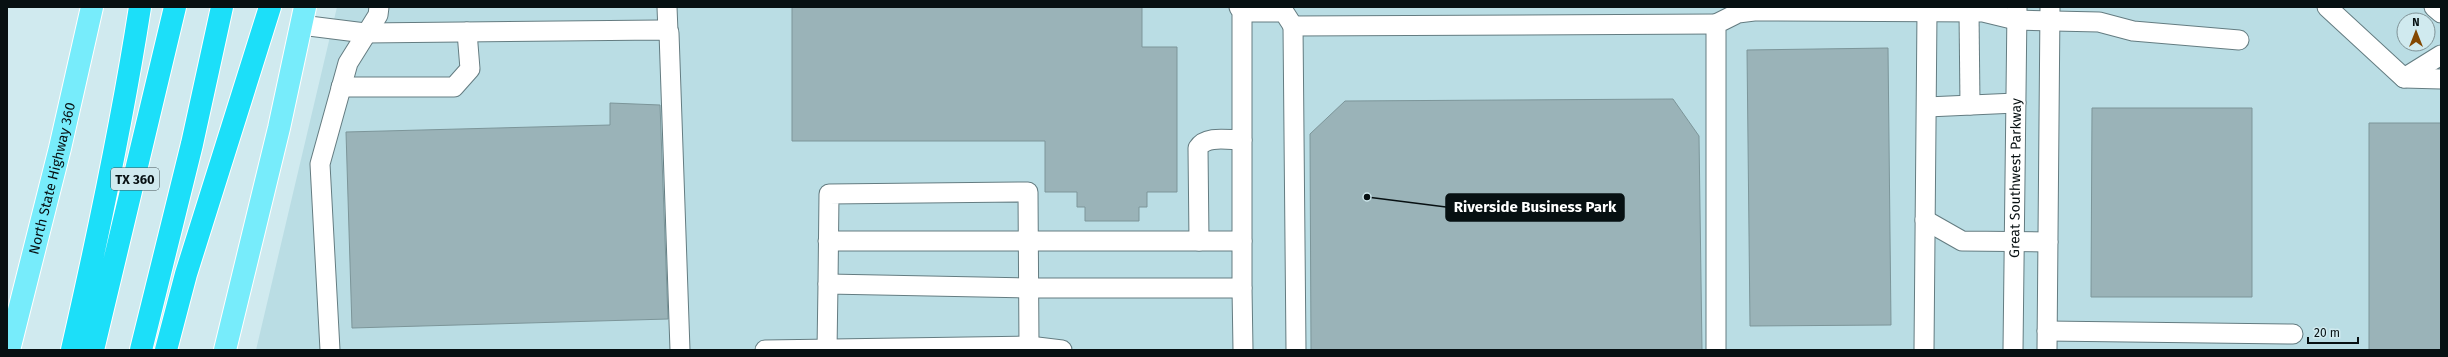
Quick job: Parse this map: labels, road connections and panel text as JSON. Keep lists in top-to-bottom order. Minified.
{"streets":{"highway":["TX 360"],"main road":["North State Highway 360"],"street":["Great Southwest Parkway"]},"places":["Riverside Business Park"],"scale_bar":"20 m","north":"top"}
